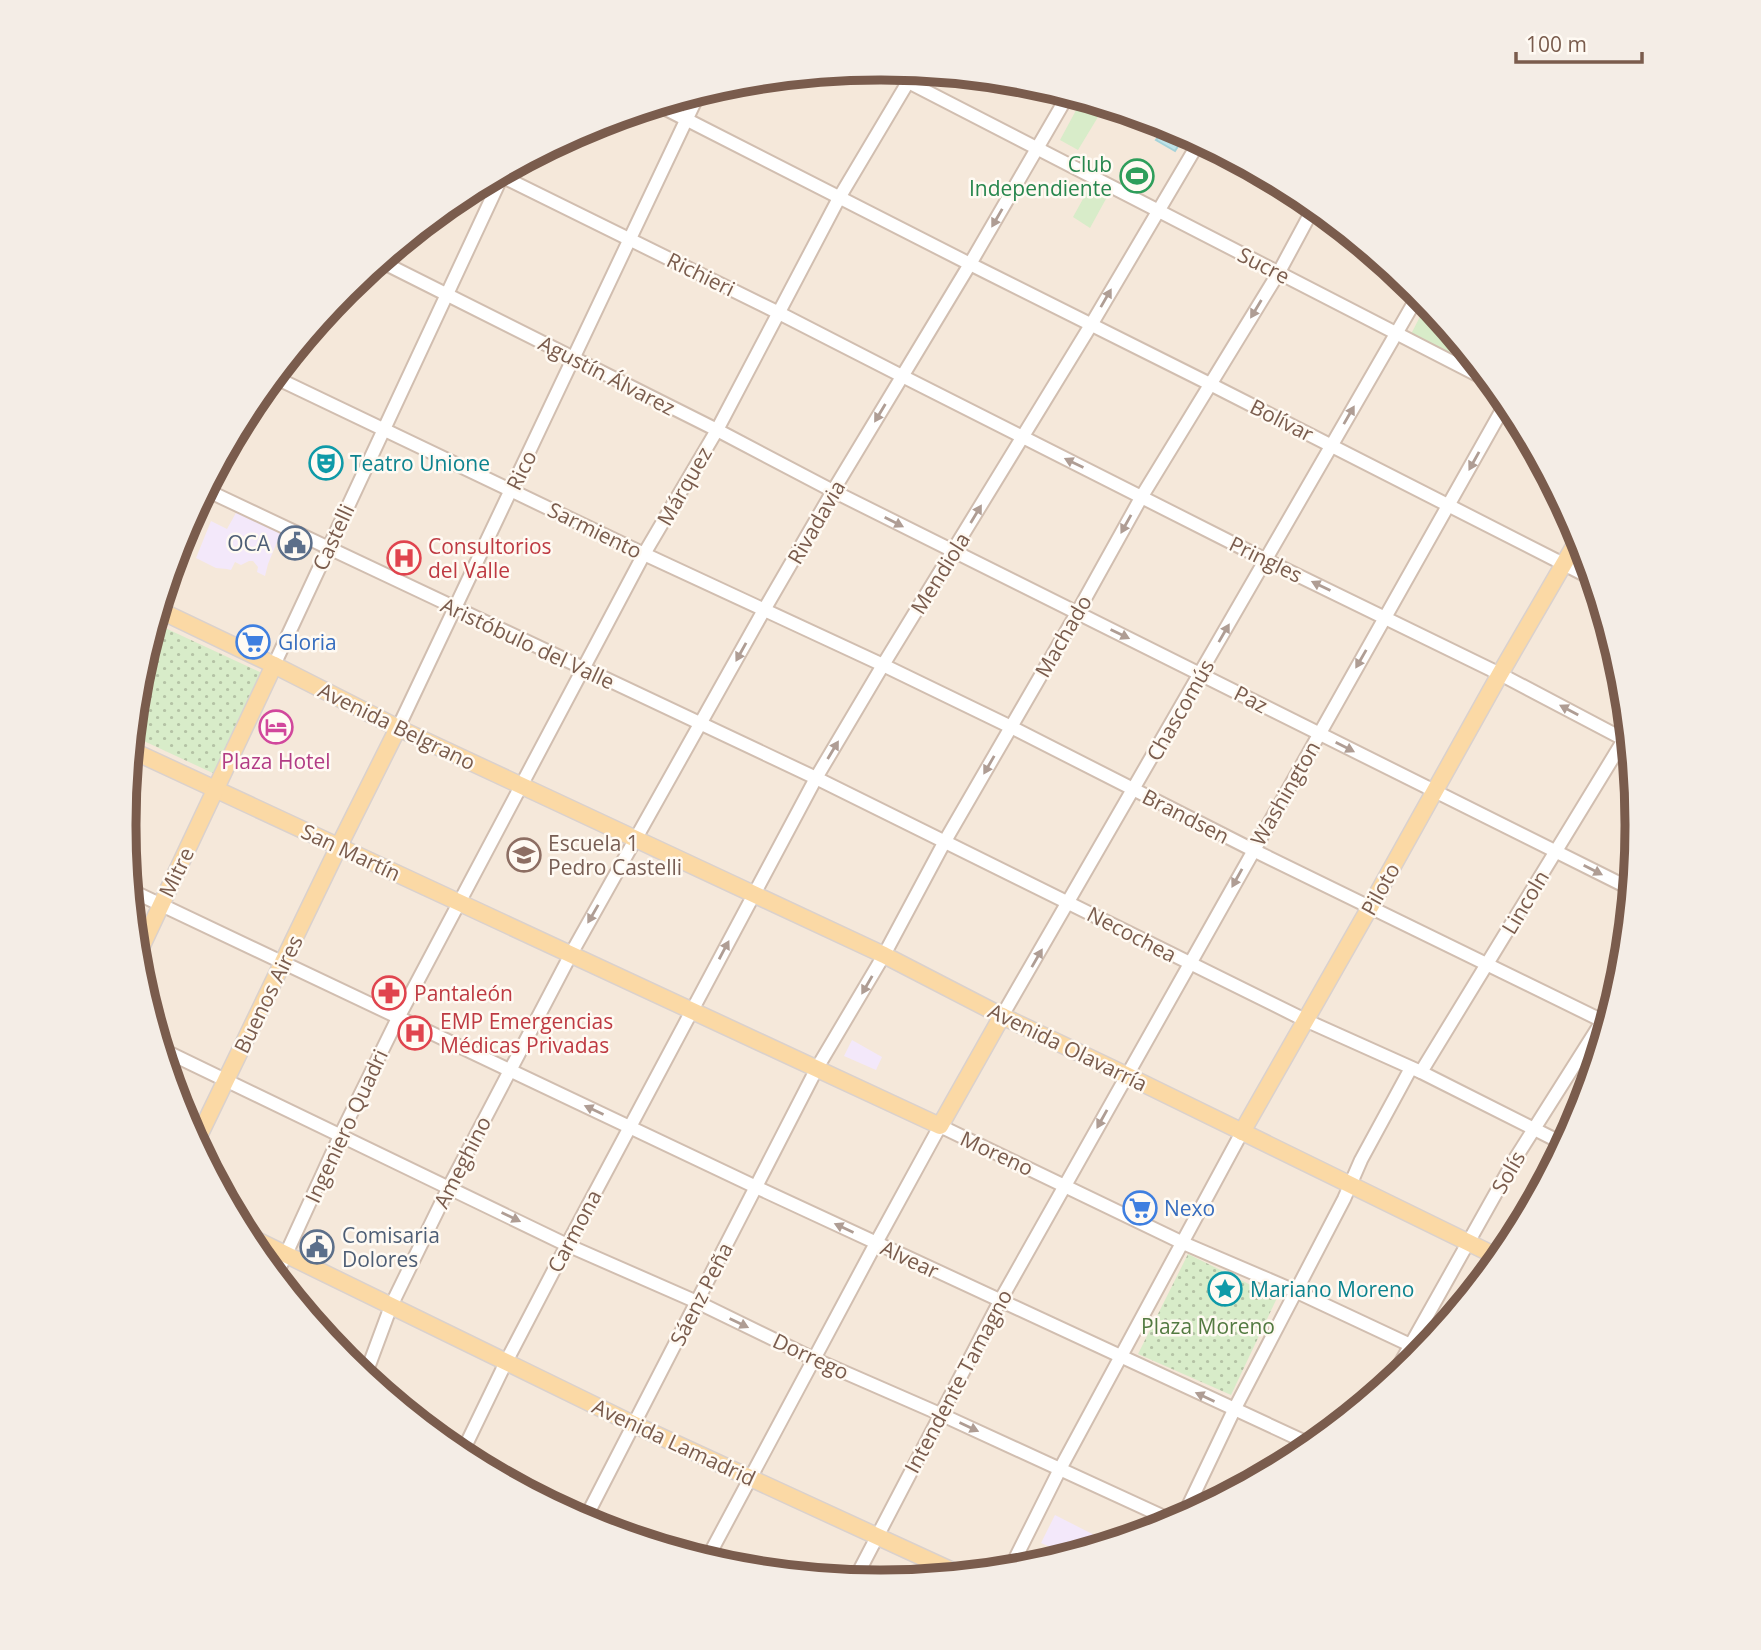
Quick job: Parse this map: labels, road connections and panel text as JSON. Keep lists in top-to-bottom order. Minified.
{"streets":{"main road":["Rico","Castelli","Chascomús","Avenida Belgrano","San Martín","Mitre","Piloto","Buenos Aires","Avenida Olavarría","Moreno","Avenida Lamadrid"],"street":["Sucre","Richieri","Agustín Álvarez","Bolívar","Márquez","Rivadavia","Sarmiento","Pringles","Mendiola","Machado","Aristóbulo del Valle","Paz","Washington","Brandsen","Lincoln","Necochea","Ingeniero Quadri","Ameghino","Solís","Carmona","Alvear","Sáenz Peña","Dorrego","Intendente Tamagno"]},"crossings":[["Sucre","Rivadavia"],["Sucre","Mendiola"],["Sucre","Machado"],["Sucre","Chascomús"],["Richieri","Rico"],["Richieri","Márquez"],["Richieri","Rivadavia"],["Richieri","Pringles"],["Agustín Álvarez","Rico"],["Agustín Álvarez","Márquez"],["Agustín Álvarez","Rivadavia"],["Agustín Álvarez","Castelli"],["Agustín Álvarez","Paz"],["Bolívar","Rico"],["Bolívar","Márquez"],["Bolívar","Rivadavia"],["Bolívar","Mendiola"],["Bolívar","Machado"],["Bolívar","Chascomús"],["Bolívar","Washington"],["Bolívar","Piloto"],["Rico","Sarmiento"],["Rico","Aristóbulo del Valle"],["Rico","Avenida Belgrano"],["Rico","San Martín"],["Rico","Buenos Aires"],["Márquez","Sarmiento"],["Márquez","Aristóbulo del Valle"],["Márquez","Avenida Belgrano"],["Márquez","San Martín"],["Márquez","Ingeniero Quadri"],["Rivadavia","Sarmiento"],["Rivadavia","Pringles"],["Rivadavia","Aristóbulo del Valle"],["Rivadavia","Paz"],["Rivadavia","Avenida Belgrano"],["Rivadavia","Brandsen"],["Rivadavia","San Martín"],["Rivadavia","Necochea"],["Rivadavia","Avenida Olavarría"],["Rivadavia","Moreno"],["Rivadavia","Ameghino"],["Sarmiento","Castelli"],["Sarmiento","Brandsen"],["Castelli","Aristóbulo del Valle"],["Castelli","Avenida Belgrano"],["Castelli","San Martín"],["Castelli","Mitre"],["Pringles","Mendiola"],["Pringles","Machado"],["Pringles","Chascomús"],["Pringles","Washington"],["Pringles","Piloto"],["Mendiola","Paz"],["Mendiola","Brandsen"],["Mendiola","Necochea"],["Mendiola","Avenida Olavarría"],["Mendiola","Moreno"],["Mendiola","Carmona"],["Machado","Paz"],["Machado","Brandsen"],["Machado","Necochea"],["Machado","Avenida Olavarría"],["Machado","Moreno"],["Machado","Sáenz Peña"],["Aristóbulo del Valle","Necochea"],["Paz","Chascomús"],["Paz","Washington"],["Paz","Piloto"],["Paz","Lincoln"],["Chascomús","Brandsen"],["Chascomús","Necochea"],["Chascomús","Avenida Olavarría"],["Chascomús","Moreno"],["Avenida Belgrano","Avenida Olavarría"],["Washington","Brandsen"],["Washington","Necochea"],["Washington","Avenida Olavarría"],["Washington","Moreno"],["Washington","Intendente Tamagno"],["Brandsen","Piloto"],["Brandsen","Lincoln"],["San Martín","Mitre"],["San Martín","Buenos Aires"],["San Martín","Ingeniero Quadri"],["San Martín","Moreno"],["San Martín","Ameghino"],["Mitre","Alvear"],["Piloto","Necochea"],["Piloto","Avenida Olavarría"],["Piloto","Moreno"],["Piloto","Alvear"],["Piloto","Dorrego"],["Lincoln","Necochea"],["Lincoln","Avenida Olavarría"],["Lincoln","Moreno"],["Lincoln","Alvear"],["Necochea","Solís"],["Buenos Aires","Alvear"],["Buenos Aires","Dorrego"],["Avenida Olavarría","Solís"],["Ingeniero Quadri","Alvear"],["Ingeniero Quadri","Dorrego"],["Ingeniero Quadri","Avenida Lamadrid"],["Moreno","Ameghino"],["Moreno","Solís"],["Moreno","Carmona"],["Moreno","Sáenz Peña"],["Moreno","Intendente Tamagno"],["Ameghino","Alvear"],["Ameghino","Dorrego"],["Ameghino","Avenida Lamadrid"],["Carmona","Alvear"],["Carmona","Dorrego"],["Carmona","Avenida Lamadrid"],["Alvear","Sáenz Peña"],["Alvear","Intendente Tamagno"],["Sáenz Peña","Dorrego"],["Sáenz Peña","Avenida Lamadrid"],["Dorrego","Intendente Tamagno"],["Intendente Tamagno","Avenida Lamadrid"]],"one_way":["Rivadavia","Pringles","Mendiola","Machado","Paz","Chascomús","Washington","Dorrego"],"parks":["Plaza Moreno"],"places":{"sports":["Club Independiente"],"theatre":["Teatro Unione"],"public building":["OCA","Comisaria Dolores"],"hospital":["Consultorios del Valle","EMP Emergencias Médicas Privadas"],"supermarket":["Gloria","Nexo"],"hotel":["Plaza Hotel"],"school or university":["Escuela 1 Pedro Castelli"],"pharmacy":["Pantaleón"],"place":["Mariano Moreno"]},"scale_bar":"100 m"}
